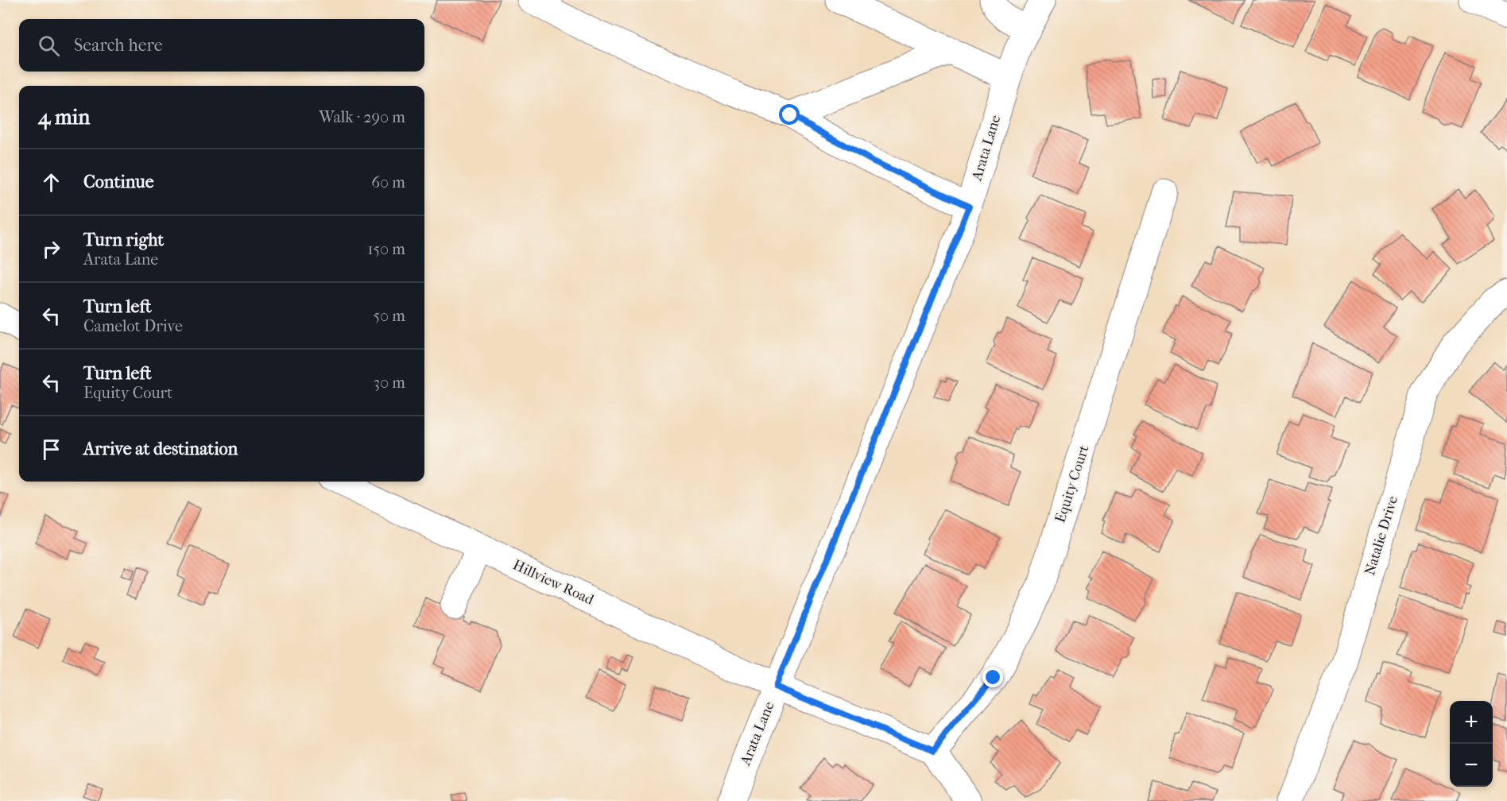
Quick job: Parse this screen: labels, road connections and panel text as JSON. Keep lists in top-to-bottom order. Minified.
{"streets":{"street":["Arata Lane","Equity Court","Natalie Drive","Hillview Road"]},"crossings":[["Arata Lane","Hillview Road"],["Equity Court","Hillview Road"]],"page":{"search":"Search here","heading":["4 min","Walk · 290 m"],"list":[["Continue","60 m"],["Turn right","Arata Lane","150 m"],["Turn left","Camelot Drive","50 m"],["Turn left","Equity Court","30 m"],"Arrive at destination"],"map_buttons":["+","−"]}}
